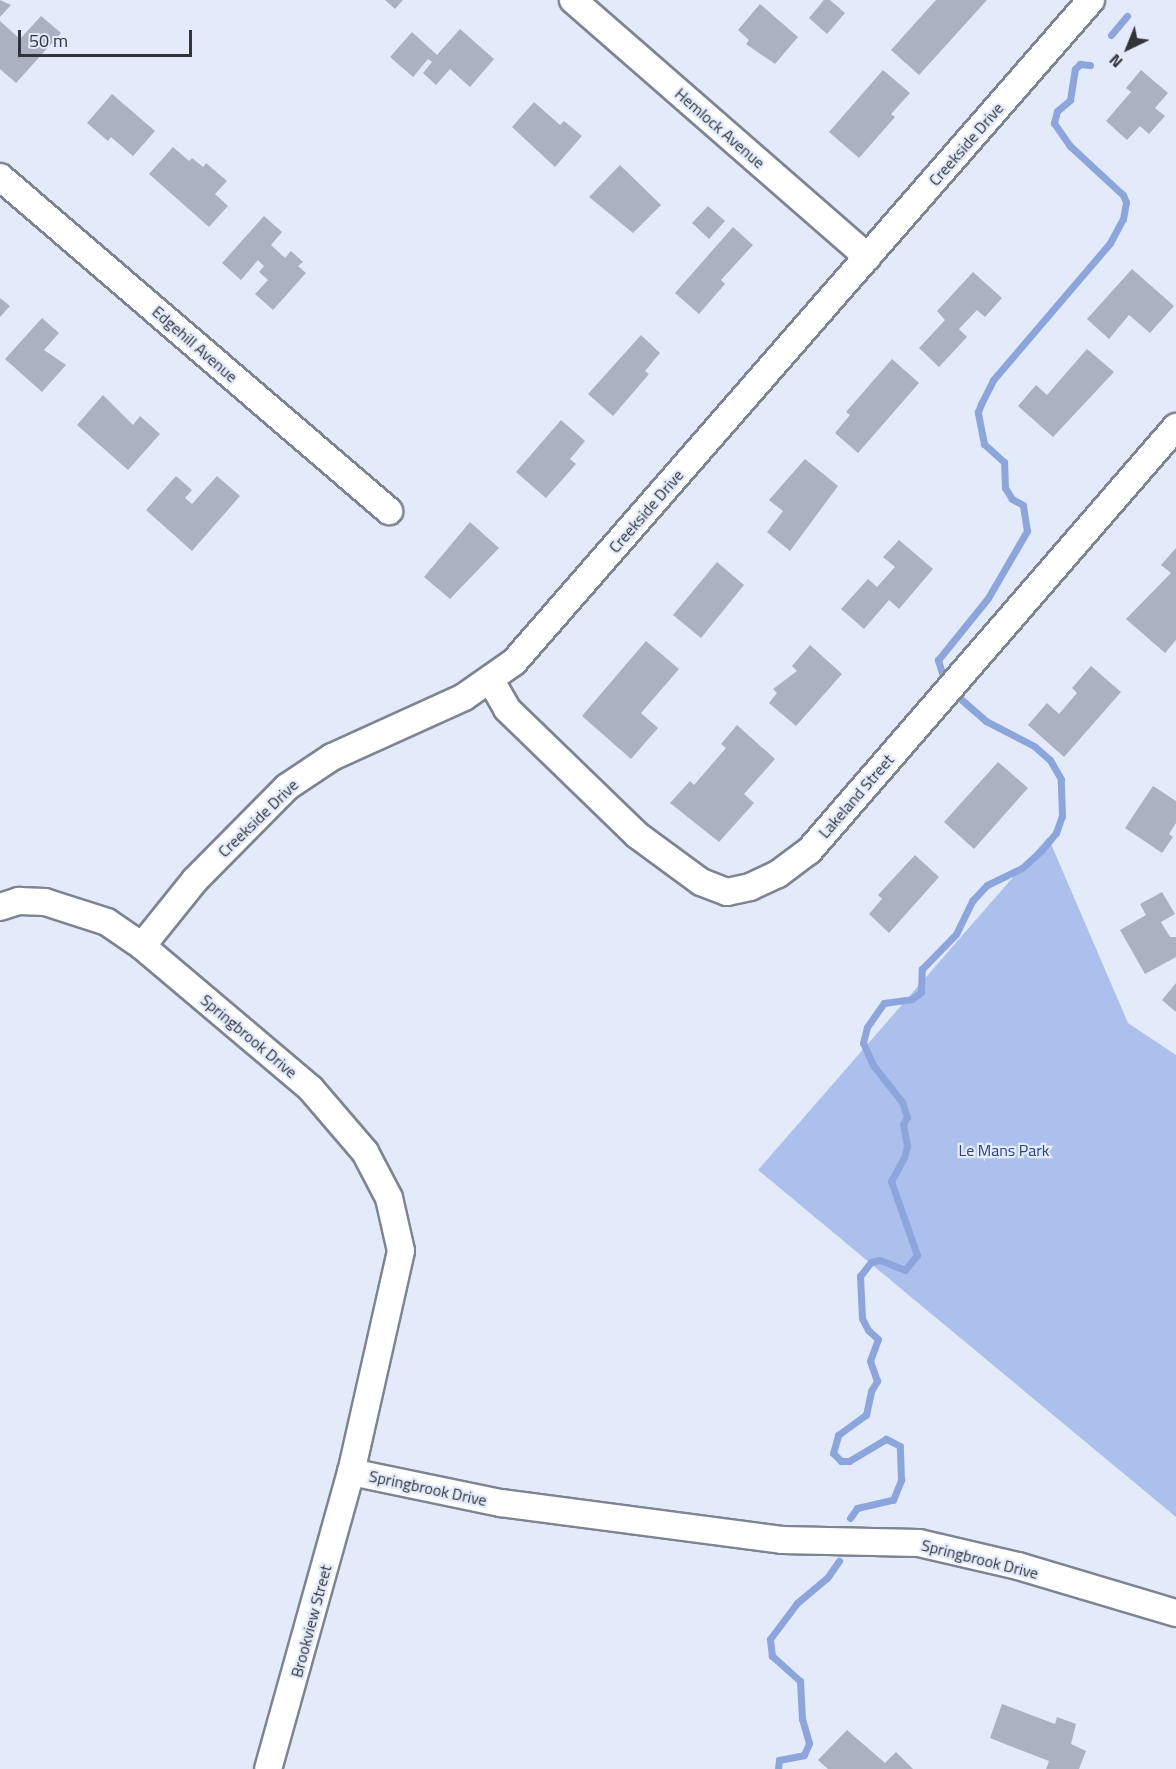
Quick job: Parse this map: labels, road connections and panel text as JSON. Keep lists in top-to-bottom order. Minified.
{"streets":{"street":["Hemlock Avenue","Creekside Drive","Edgehill Avenue","Lakeland Street","Springbrook Drive","Brookview Street"]},"crossings":[["Hemlock Avenue","Creekside Drive"],["Creekside Drive","Lakeland Street"],["Creekside Drive","Springbrook Drive"],["Springbrook Drive","Brookview Street"]],"parks":["Le Mans Park"],"scale_bar":"50 m","north":"bottom left"}
